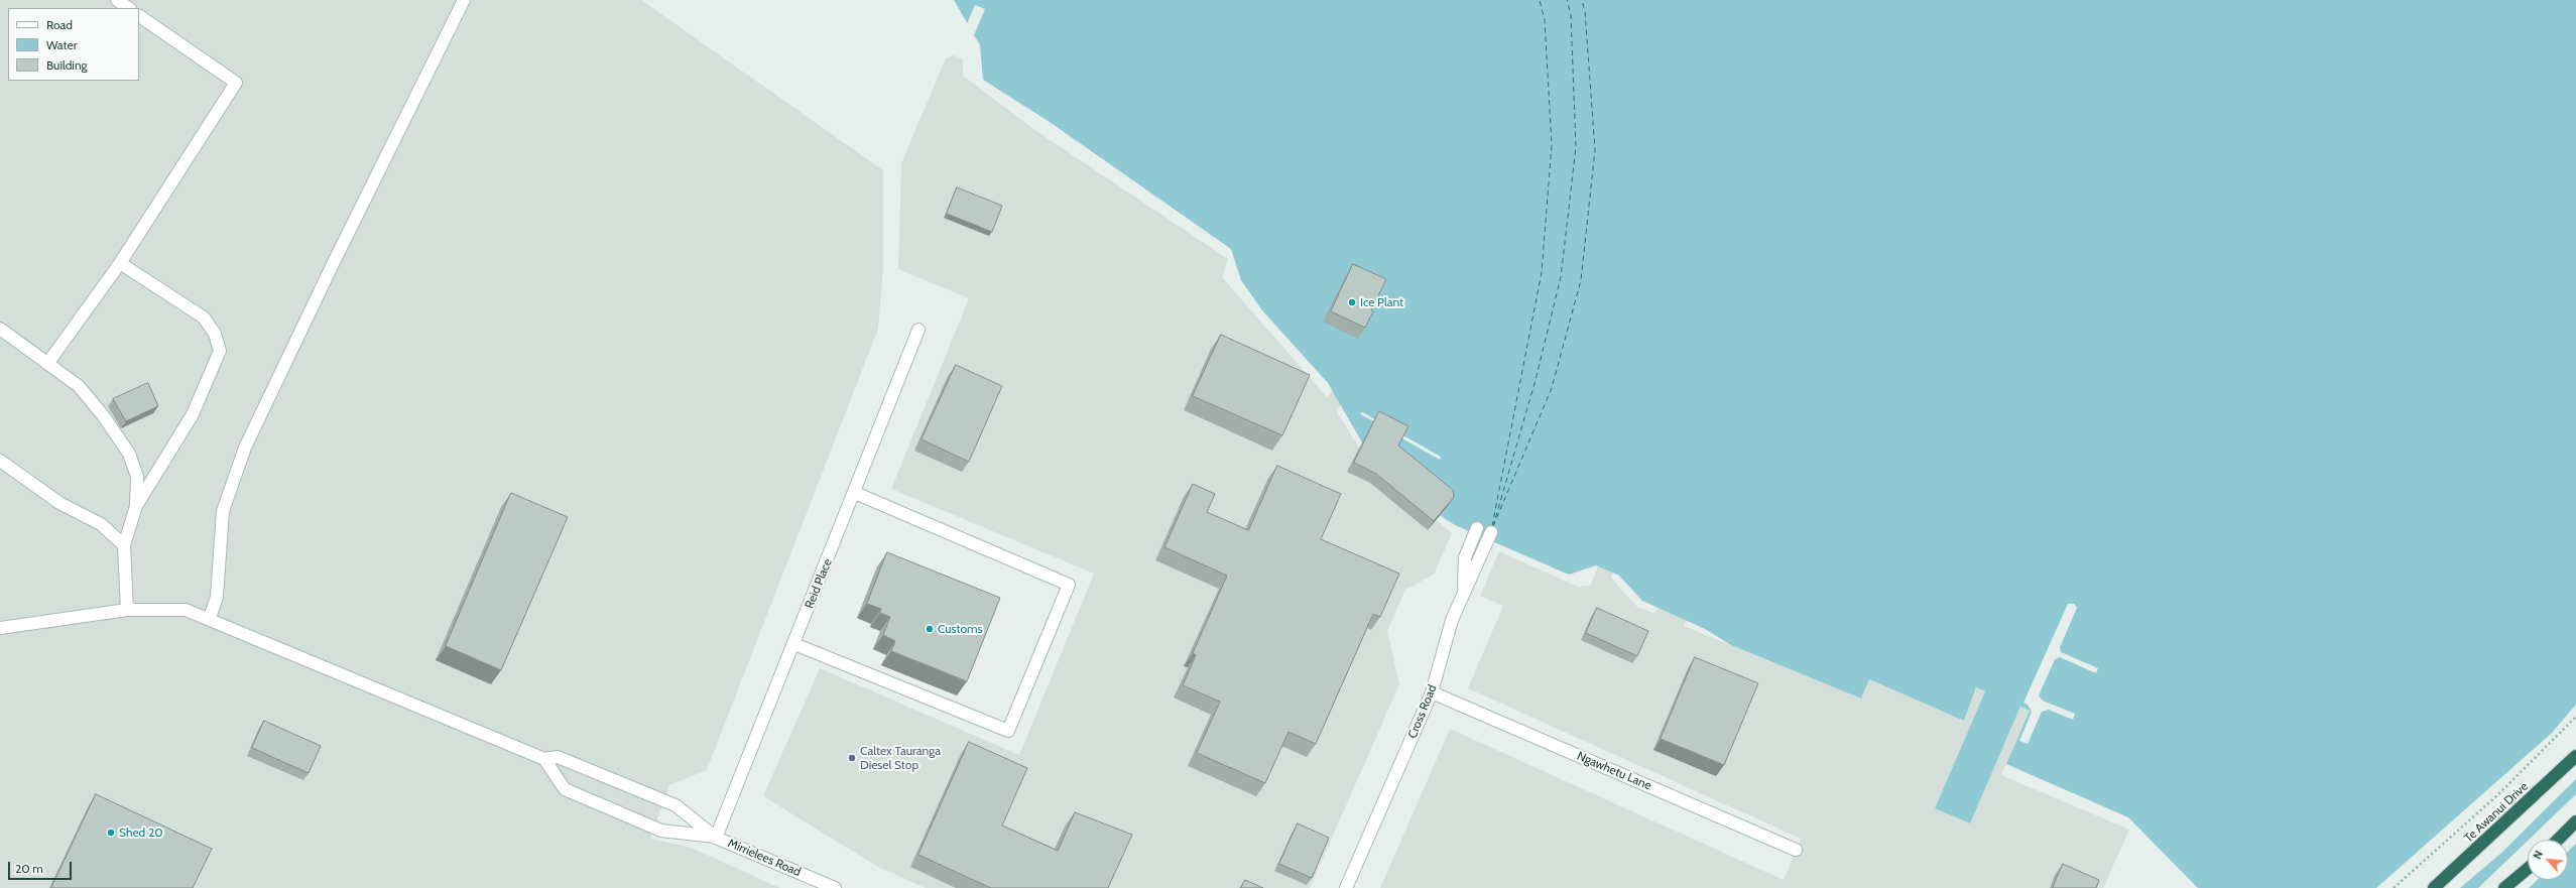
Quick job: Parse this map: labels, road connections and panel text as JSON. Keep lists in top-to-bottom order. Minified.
{"streets":{"highway":["Te Awanui Drive"],"street":["Reid Place","Cross Road","Ngawhetu Lane","Mirrielees Road"]},"crossings":[["Reid Place","Mirrielees Road"],["Cross Road","Ngawhetu Lane"]],"places":["Ice Plant","Customs","Caltex Tauranga Diesel Stop","Shed 20"],"legend":["Road","Water","Building"],"scale_bar":"20 m","north":"top left"}
